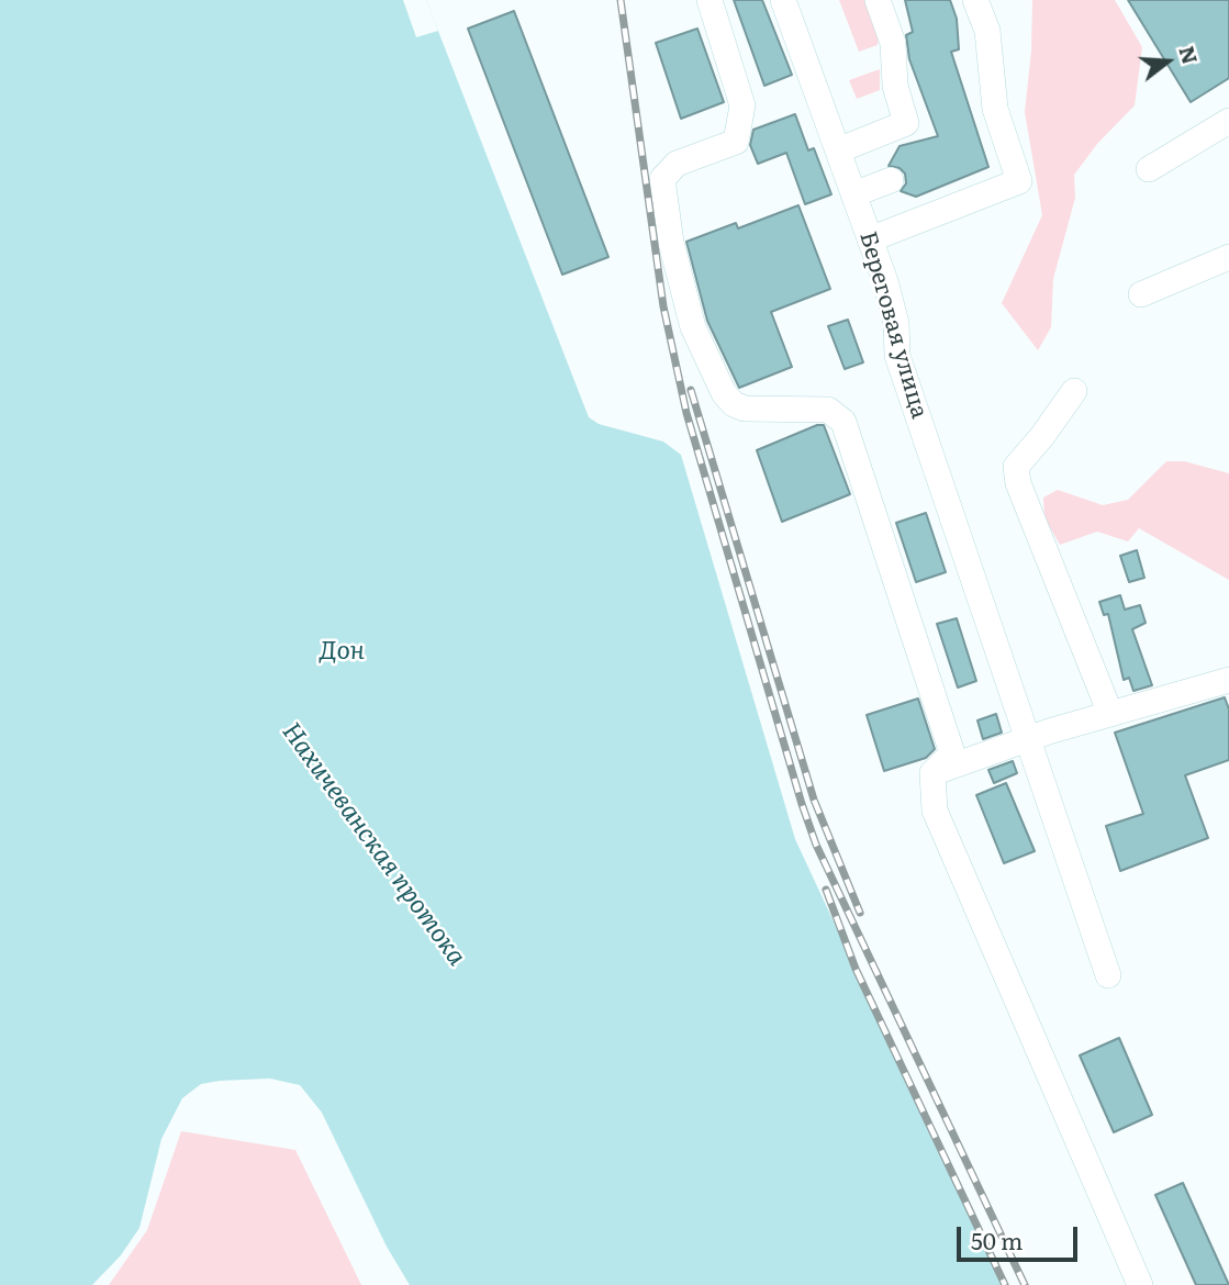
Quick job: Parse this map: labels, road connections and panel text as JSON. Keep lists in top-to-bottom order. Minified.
{"streets":{"street":["Береговая улица"]},"water":["Дон","Нахичеванская протока"],"scale_bar":"50 m","north":"right"}
